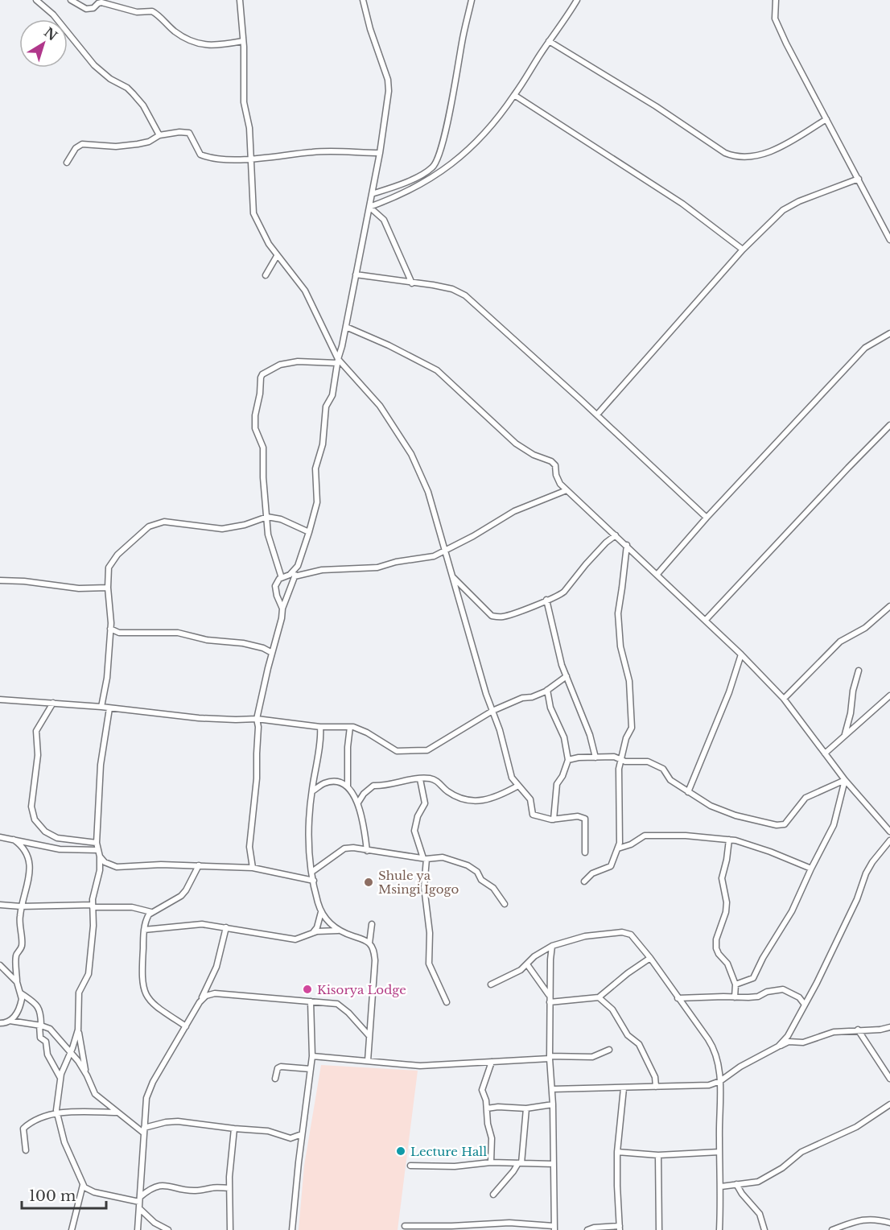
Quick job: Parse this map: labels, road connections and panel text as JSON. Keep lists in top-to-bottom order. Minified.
{"places":["Shule ya Msingi Igogo","Kisorya Lodge","Lecture Hall"],"scale_bar":"100 m","north":"top right"}
